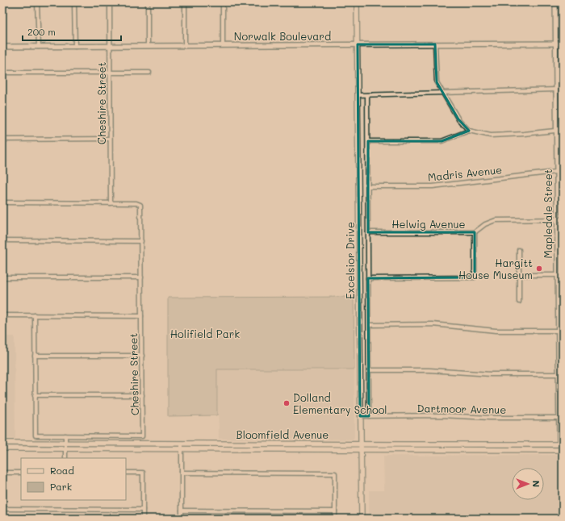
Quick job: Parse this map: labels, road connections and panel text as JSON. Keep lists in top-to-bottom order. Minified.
{"streets":{"main road":["Excelsior Drive","Bloomfield Avenue"],"street":["Norwalk Boulevard","Cheshire Street","Madris Avenue","Mapledale Street","Helwig Avenue","Dartmoor Avenue"]},"crossings":[["Norwalk Boulevard","Cheshire Street"],["Norwalk Boulevard","Mapledale Street"],["Norwalk Boulevard","Excelsior Drive"],["Madris Avenue","Mapledale Street"],["Madris Avenue","Excelsior Drive"],["Mapledale Street","Helwig Avenue"],["Mapledale Street","Dartmoor Avenue"],["Mapledale Street","Bloomfield Avenue"],["Helwig Avenue","Excelsior Drive"],["Excelsior Drive","Dartmoor Avenue"],["Excelsior Drive","Bloomfield Avenue"]],"parks":["Holifield Park"],"places":["Hargitt House Museum","Dolland Elementary School"],"legend":["Road","Park"],"scale_bar":"200 m","north":"right"}
